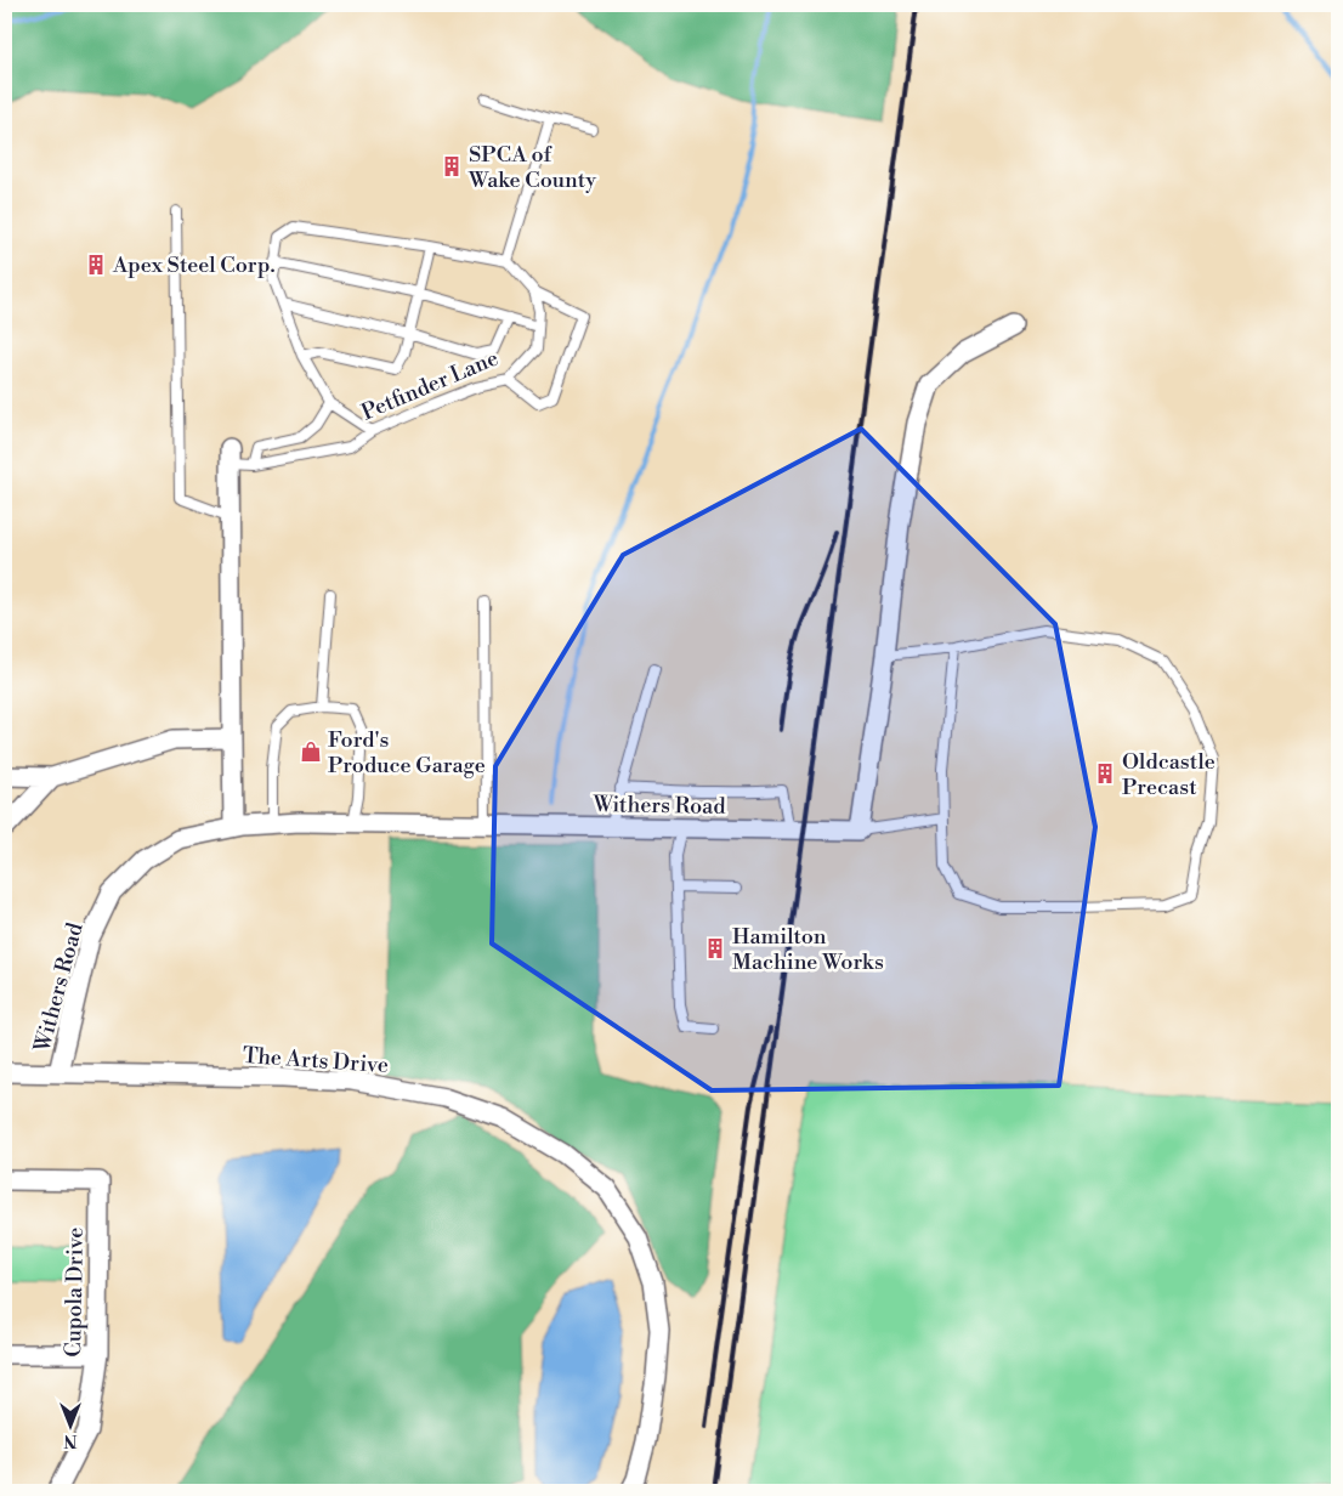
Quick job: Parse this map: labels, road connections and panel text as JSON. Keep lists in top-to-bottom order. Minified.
{"streets":{"street":["Petfinder Lane","Withers Road","The Arts Drive","Cupola Drive"]},"crossings":[["Petfinder Lane","Withers Road"],["Withers Road","The Arts Drive"]],"places":{"building":["SPCA of Wake County","Apex Steel Corp.","Oldcastle Precast","Hamilton Machine Works"],"shop":["Ford's Produce Garage"]},"north":"bottom"}
